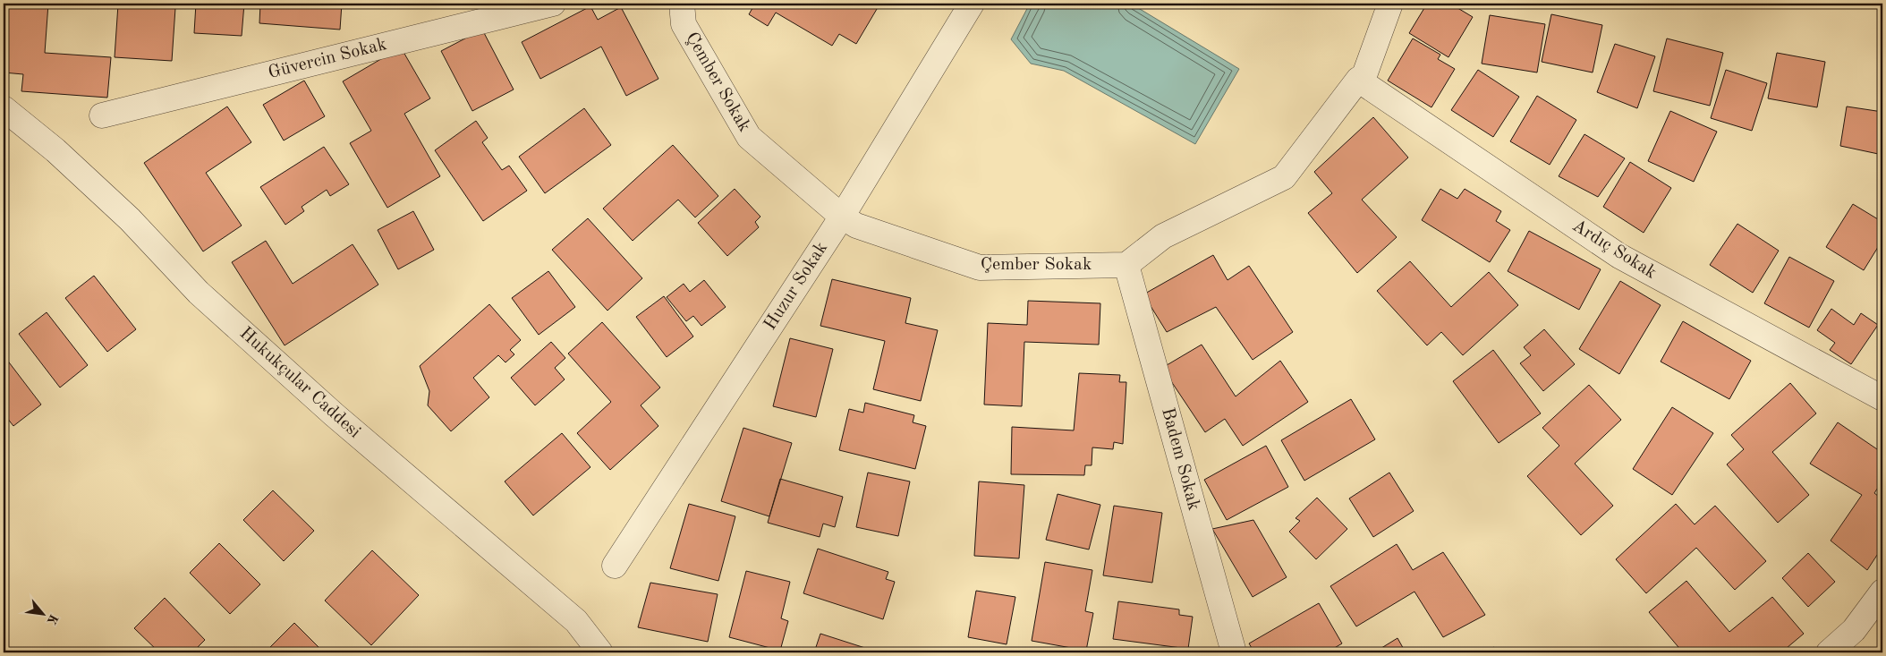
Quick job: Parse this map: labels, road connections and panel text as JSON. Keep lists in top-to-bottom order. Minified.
{"streets":{"street":["Güvercin Sokak","Çember Sokak","Ardıç Sokak","Huzur Sokak","Hukukçular Caddesi","Badem Sokak"]},"crossings":[["Çember Sokak","Huzur Sokak"],["Çember Sokak","Badem Sokak"]],"north":"bottom right"}
